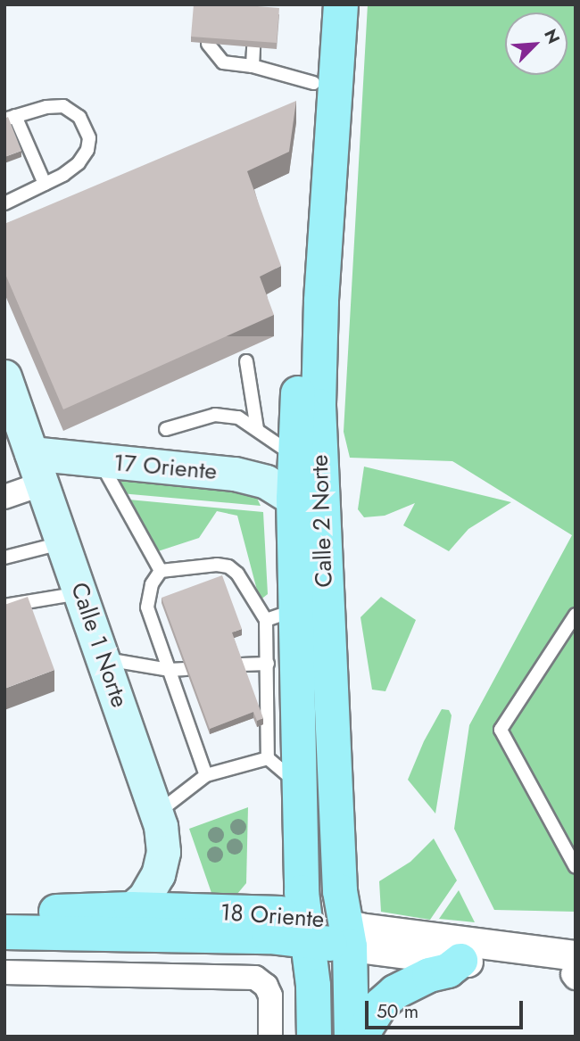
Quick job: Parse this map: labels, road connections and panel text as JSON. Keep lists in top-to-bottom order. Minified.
{"streets":{"main road":["17 Oriente","Calle 2 Norte","Calle 1 Norte","18 Oriente"]},"crossings":[["17 Oriente","Calle 2 Norte"],["17 Oriente","Calle 1 Norte"],["Calle 2 Norte","18 Oriente"],["Calle 1 Norte","18 Oriente"]],"scale_bar":"50 m","north":"top right"}
